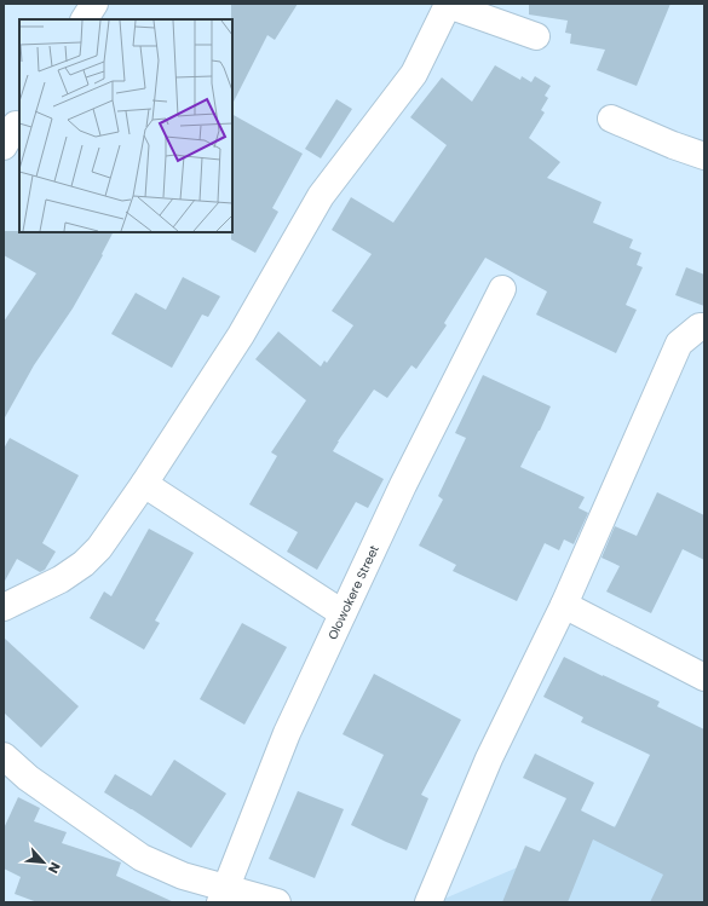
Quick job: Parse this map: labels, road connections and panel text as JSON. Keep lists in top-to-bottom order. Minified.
{"streets":{"street":["Olowokere Street"]},"north":"bottom right"}
